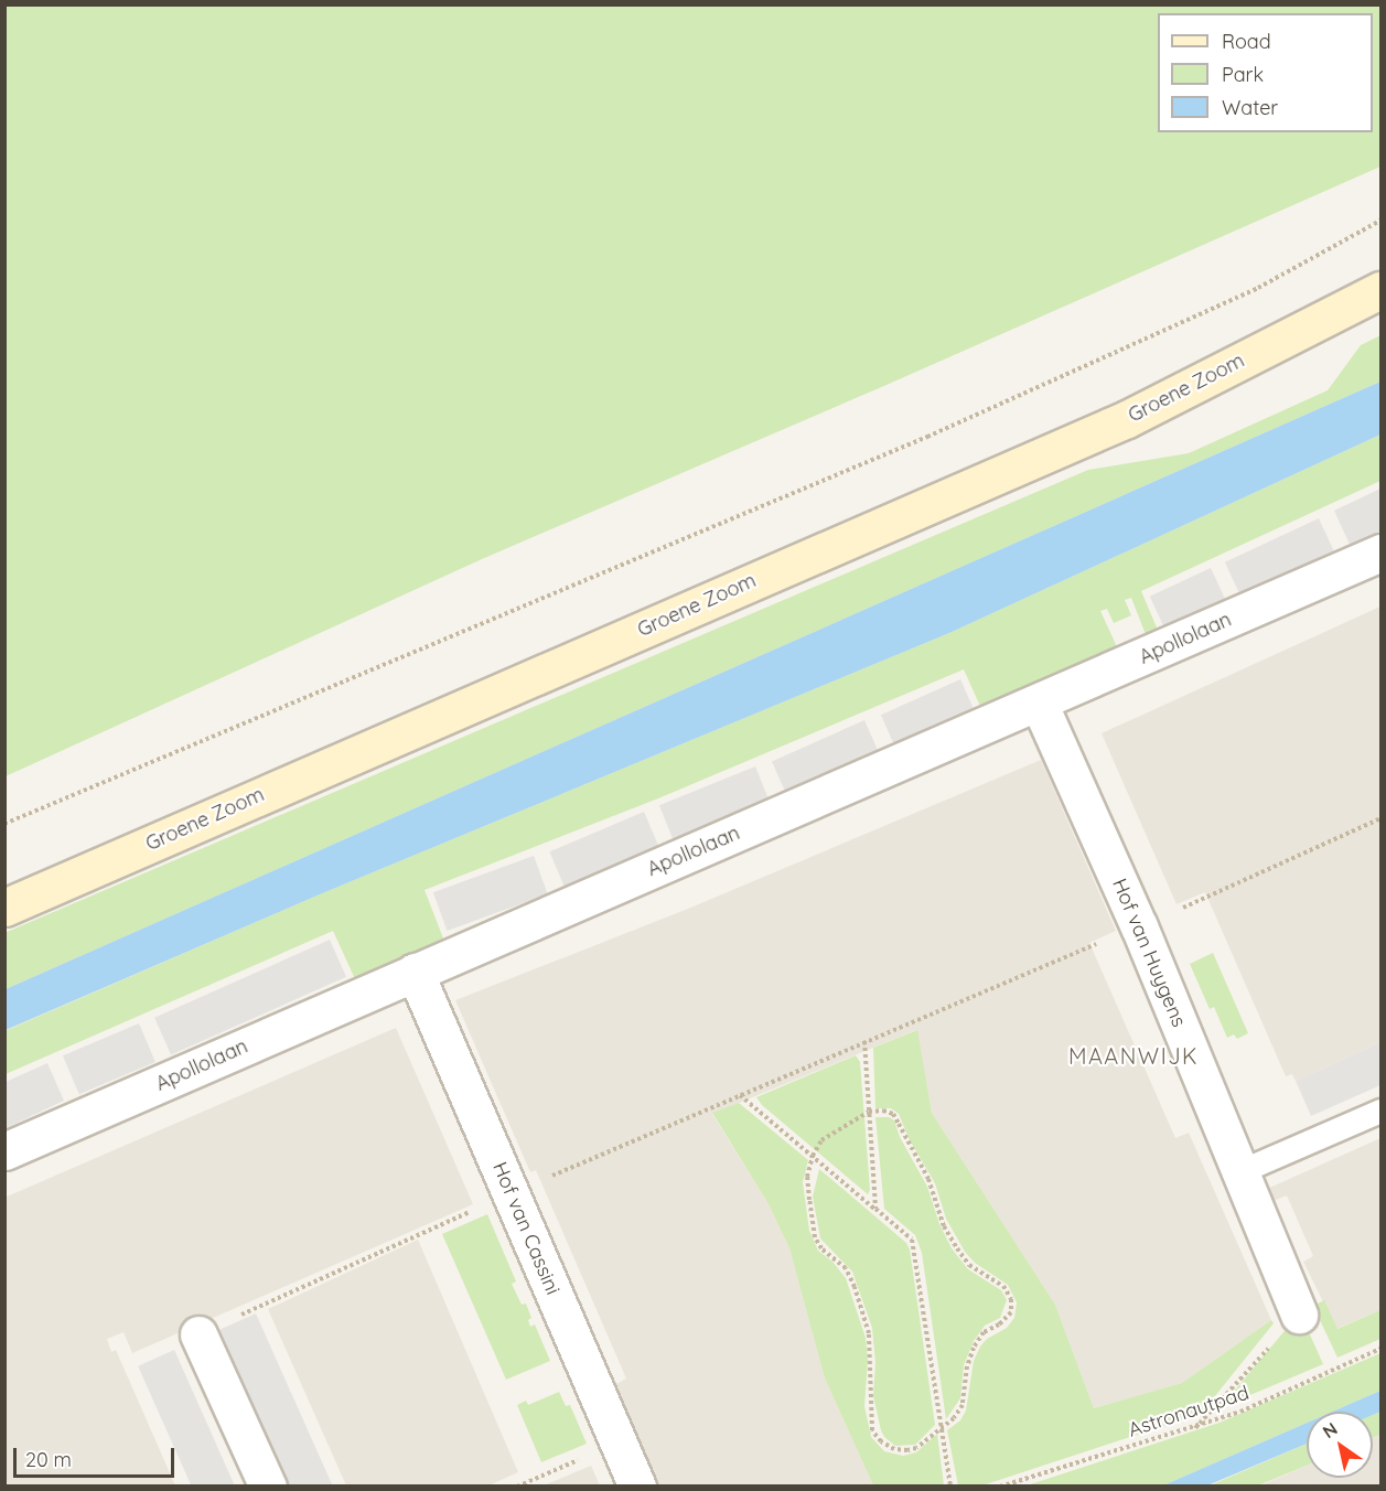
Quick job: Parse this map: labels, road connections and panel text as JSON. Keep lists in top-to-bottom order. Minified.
{"streets":{"main road":["Groene Zoom"],"street":["Apollolaan","Hof van Huygens","Hof van Cassini"],"path":["Astronautpad"]},"crossings":[["Apollolaan","Hof van Huygens"],["Apollolaan","Hof van Cassini"]],"districts":["MAANWIJK"],"legend":["Road","Park","Water"],"scale_bar":"20 m","north":"top left"}
